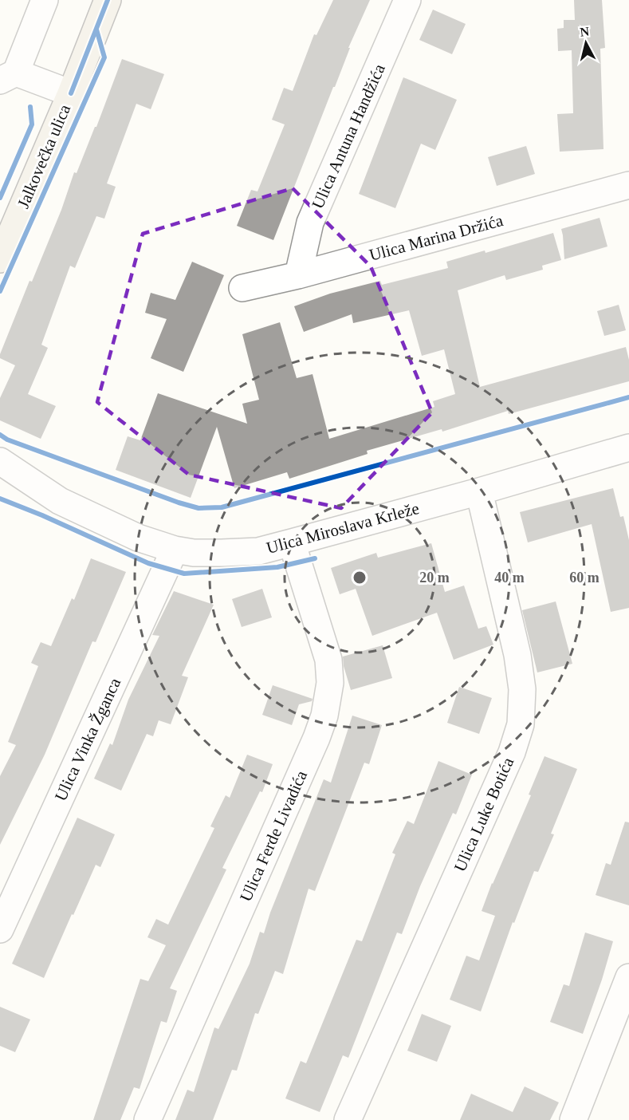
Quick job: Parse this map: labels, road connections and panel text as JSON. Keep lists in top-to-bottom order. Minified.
{"streets":{"main road":["Jalkovečka ulica"],"street":["Ulica Antuna Handžića","Ulica Marina Držića","Ulica Miroslava Krleže","Ulica Vinka Žganca","Ulica Luke Botića","Ulica Ferde Livadića"]},"crossings":[["Ulica Antuna Handžića","Ulica Marina Držića"],["Ulica Miroslava Krleže","Ulica Vinka Žganca"],["Ulica Miroslava Krleže","Ulica Luke Botića"],["Ulica Miroslava Krleže","Ulica Ferde Livadića"]],"north":"top","rings":["20 m","40 m","60 m"]}
